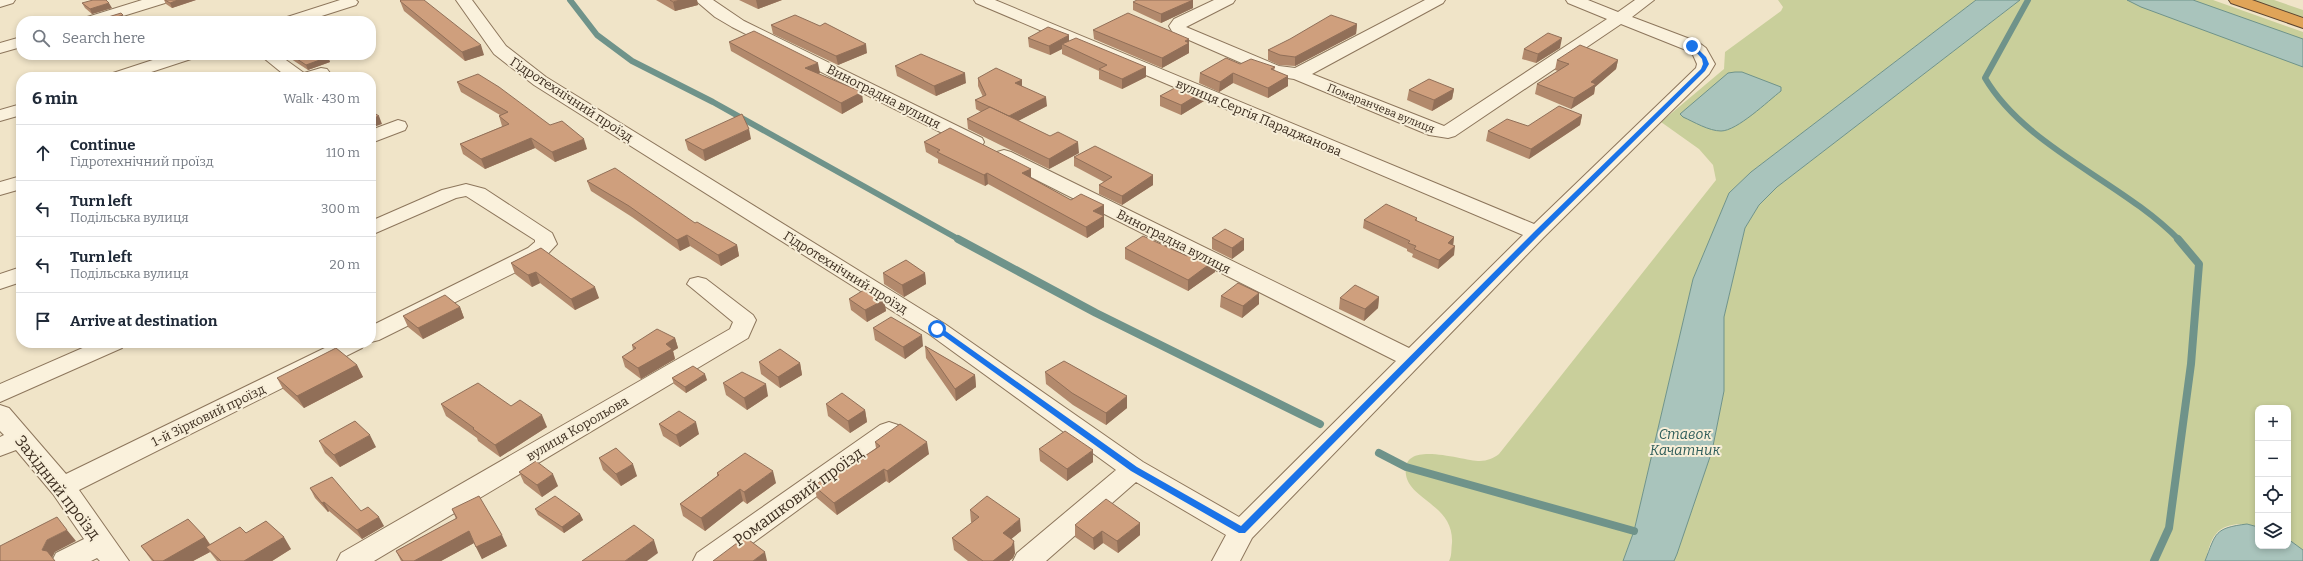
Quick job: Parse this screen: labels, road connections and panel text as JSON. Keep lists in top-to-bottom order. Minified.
{"streets":{"street":["Виноградна вулиця","Гідротехнічний проїзд","Помаранчева вулиця","вулиця Сергія Параджанова","1-й Зірковий проїзд","вулиця Корольова","Західний проїзд","Ромашковий проїзд"]},"crossings":[["1-й Зірковий проїзд","Західний проїзд"]],"water":["Ставок Качатник"],"page":{"search":"Search here","heading":["6 min","Walk · 430 m"],"list":[["Continue","Гідротехнічний проїзд","110 m"],["Turn left","Подільська вулиця","300 m"],["Turn left","Подільська вулиця","20 m"],"Arrive at destination"],"map_buttons":["+","−"]}}
